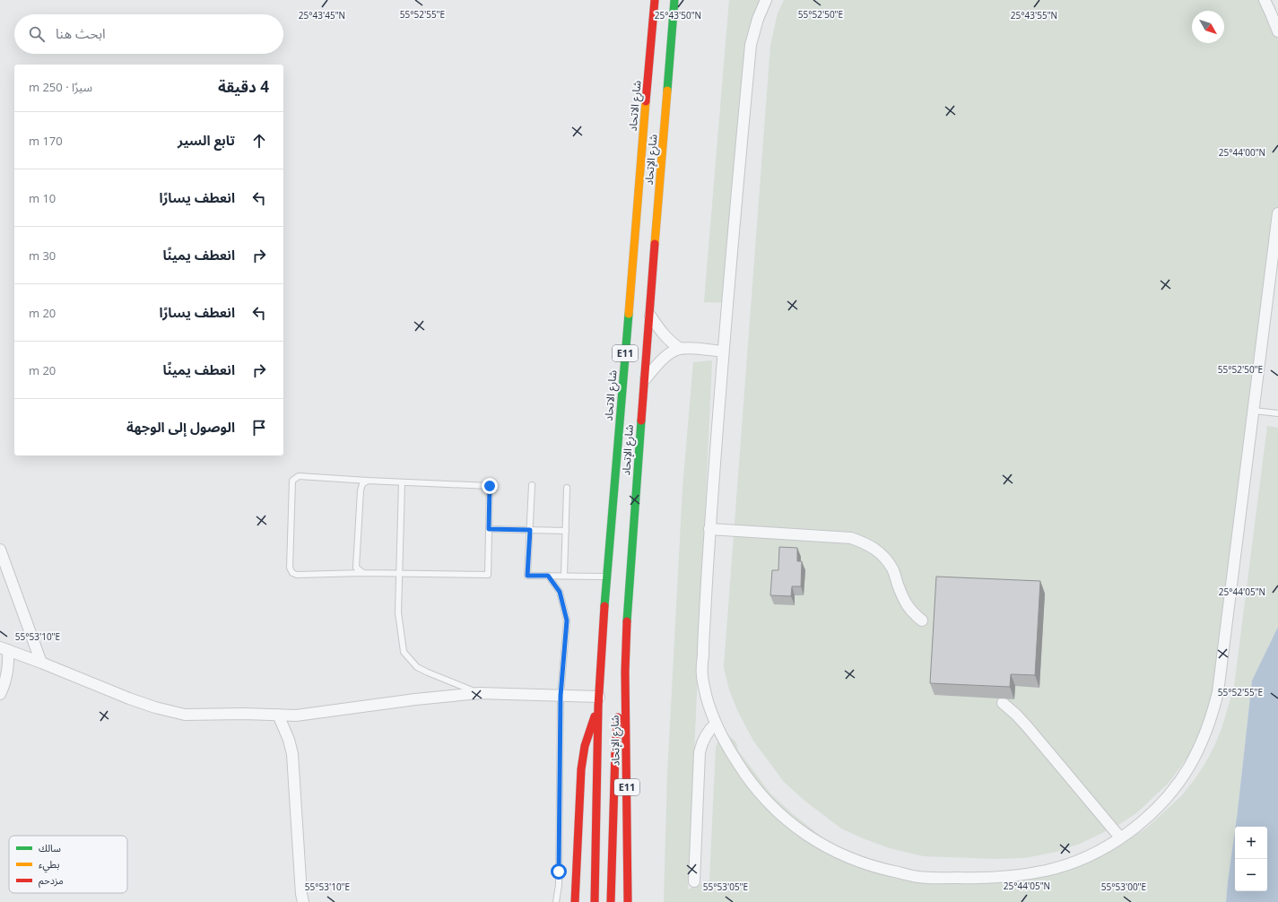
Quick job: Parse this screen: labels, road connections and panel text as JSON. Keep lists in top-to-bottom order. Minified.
{"streets":{"main road":["شارع الاتحاد","شارع الإتحاد","E11"]},"crossings":[["شارع الاتحاد","شارع الإتحاد"]],"legend":["سالك","بطيء","مزدحم"],"north":"bottom right","page":{"search":"ابحث هنا","heading":["4 دقيقة","سيرًا · 250 m"],"list":[["تابع السير","170 m"],["انعطف يسارًا","10 m"],["انعطف يمينًا","30 m"],["انعطف يسارًا","20 m"],["انعطف يمينًا","20 m"],"الوصول إلى الوجهة"],"map_buttons":["+","−"]},"coordinates":["55°52'55\"E","55°52'50\"E","25°43'45\"N","25°43'50\"N","25°43'55\"N","25°44'00\"N","25°44'05\"N","55°53'10\"E","55°53'05\"E","55°53'00\"E"]}
